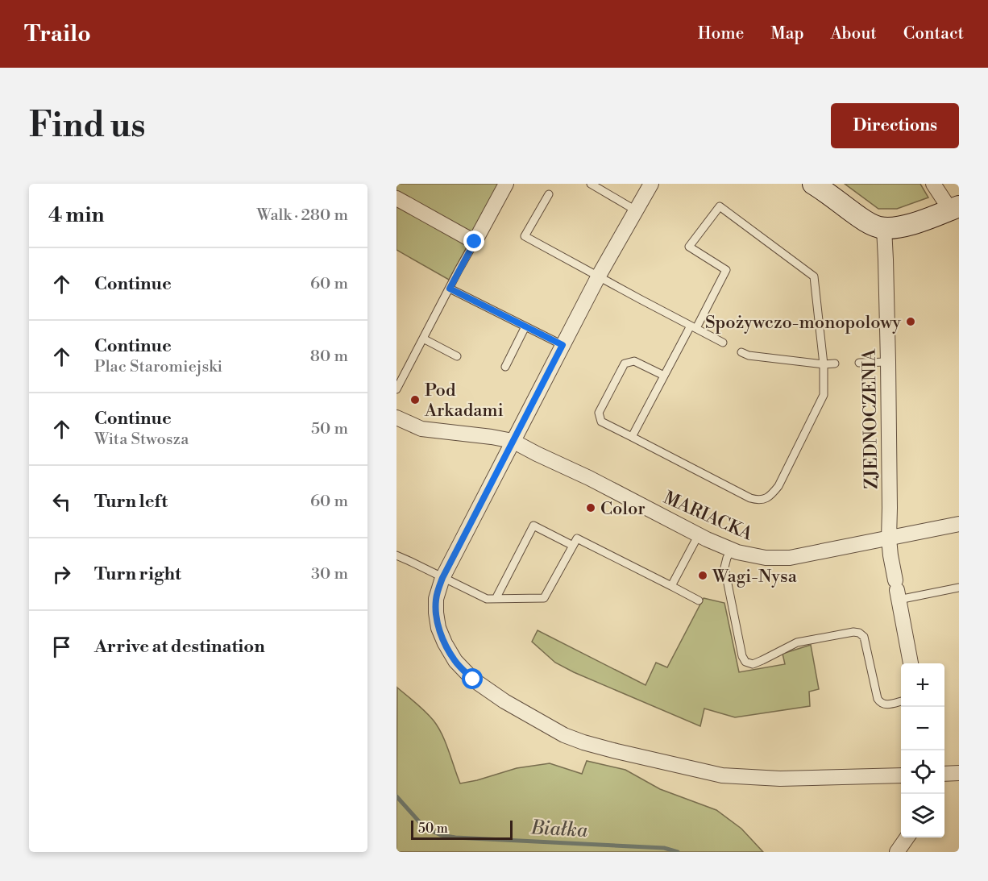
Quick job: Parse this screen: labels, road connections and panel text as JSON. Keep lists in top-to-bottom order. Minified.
{"streets":{"street":["ZJEDNOCZENIA","MARIACKA"]},"crossings":[["ZJEDNOCZENIA","MARIACKA"]],"water":["Białka"],"places":["Spożywczo-monopolowy","Pod Arkadami","Color","Wagi-Nysa"],"scale_bar":"50 m","page":{"header":"Trailo","nav":["Home","Map","About","Contact"],"buttons":"Directions","title":"Find us","heading":["4 min","Walk · 280 m"],"list":[["Continue","60 m"],["Continue","Plac Staromiejski","80 m"],["Continue","Wita Stwosza","50 m"],["Turn left","60 m"],["Turn right","30 m"],"Arrive at destination"],"map_buttons":["+","−"],"scale":"50 m"}}
